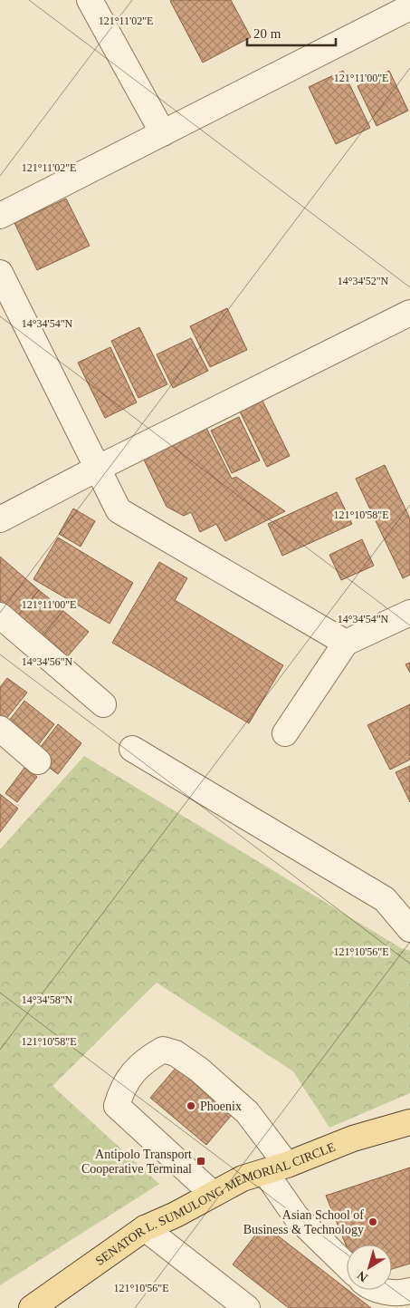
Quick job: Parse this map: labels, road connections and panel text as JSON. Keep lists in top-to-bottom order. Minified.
{"streets":{"main road":["SENATOR L. SUMULONG MEMORIAL CIRCLE"]},"places":{"other":["Phoenix","Asian School of Business & Technology"],"transit":["Antipolo Transport Cooperative Terminal"]},"scale_bar":"20 m","north":"bottom left","coordinates":["121°11'02\"E","121°11'00\"E","14°34'52\"N","14°34'54\"N","121°10'58\"E","14°34'56\"N","121°10'56\"E","14°34'58\"N"]}
